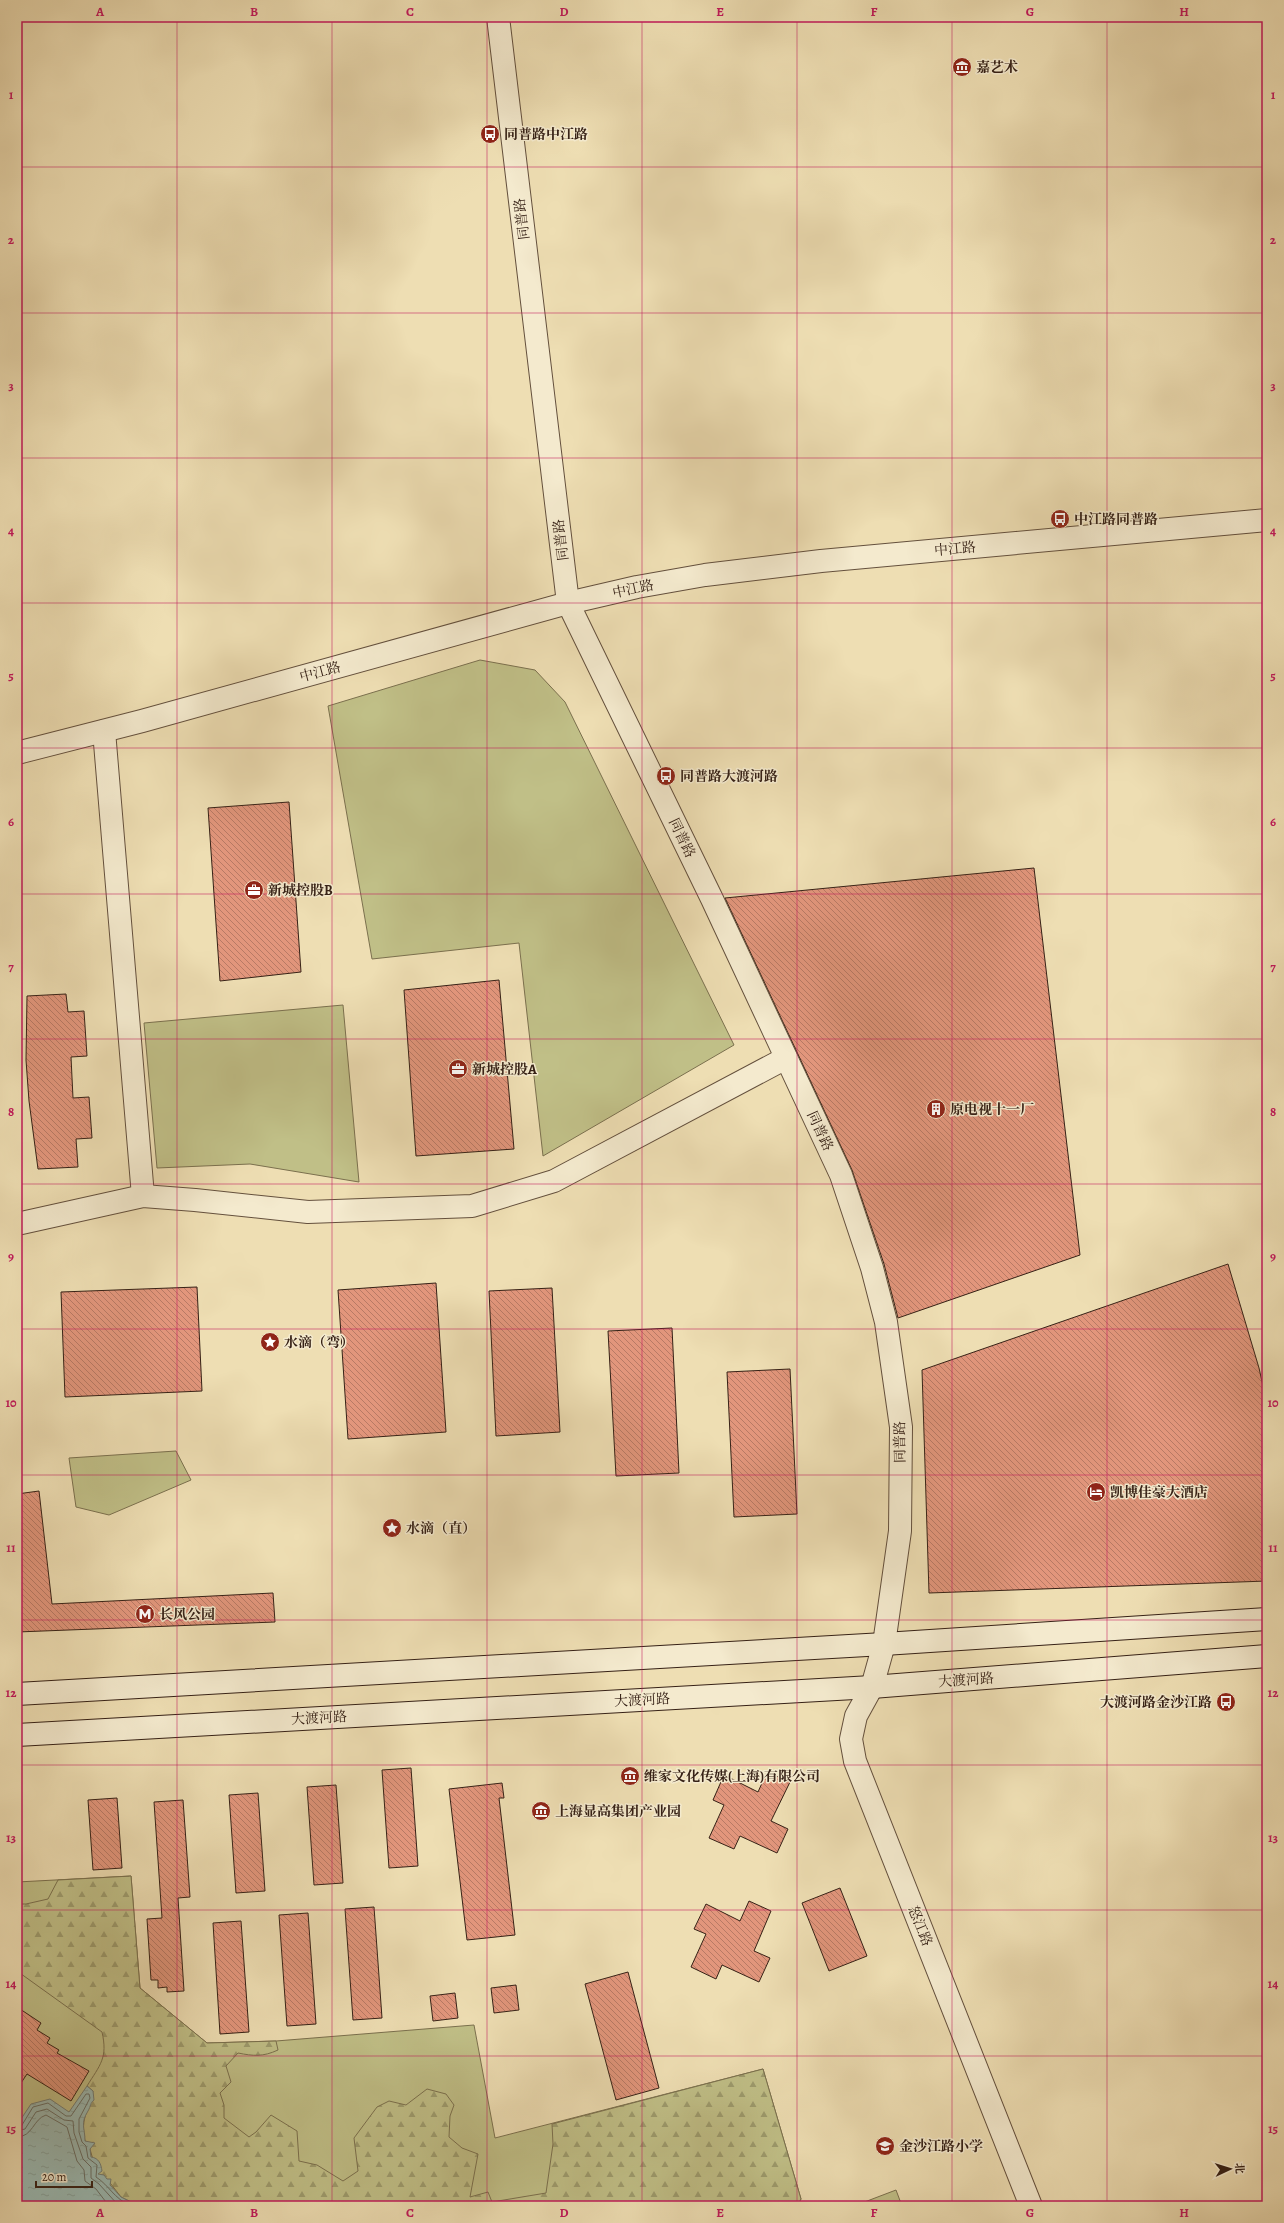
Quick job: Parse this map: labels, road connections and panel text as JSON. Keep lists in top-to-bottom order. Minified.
{"streets":{"street":["同普路","中江路","大渡河路","怒江路"]},"crossings":[["同普路","中江路"],["同普路","怒江路"],["大渡河路","怒江路"]],"places":{"museum":["嘉艺术","维家文化传媒(上海)有限公司","上海显高集团产业园"],"bus stop":["同普路中江路","中江路同普路","同普路大渡河路","大渡河路金沙江路"],"office":["新城控股B","新城控股A"],"building":["原电视十一厂"],"place":["水滴（弯）","水滴（直）"],"hotel":["凯博佳豪大酒店"],"metro station":["长风公园"],"school or university":["金沙江路小学"]},"scale_bar":"20 m","north":"right","grid":{"columns":["A","B","C","D","E","F","G","H"],"rows":["1","2","3","4","5","6","7","8","9","10","11","12","13","14","15"]}}
